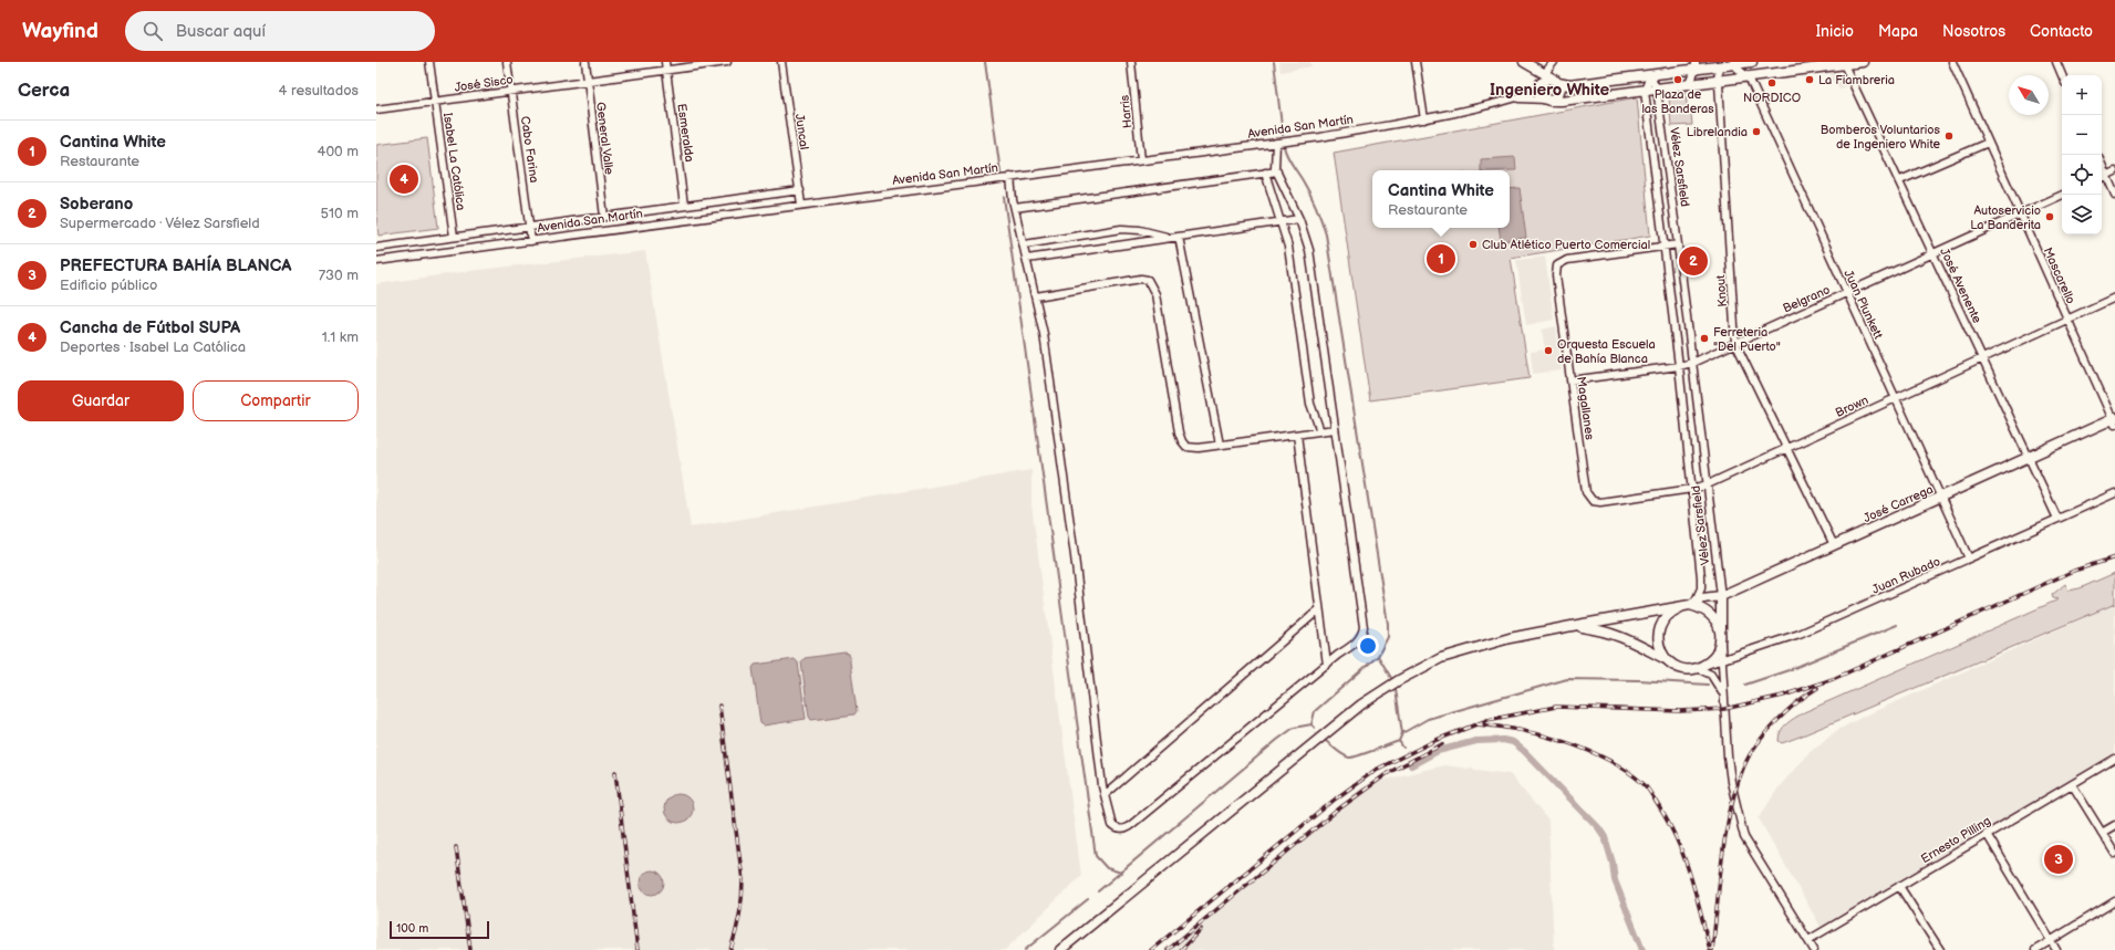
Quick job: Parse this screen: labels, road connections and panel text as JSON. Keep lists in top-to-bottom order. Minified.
{"streets":{"main road":["Avenida San Martín","Vélez Sarsfield","José Carrega"],"street":["José Sisco","Harris","Juncal","Esmeralda","General Valle","Cabo Farina","Isabel La Católica","Mascarello","José Avenente","Knout","Belgrano","Juan Plunkett","Brown","Magallanes","Juan Rubado","Ernesto Pilling"]},"crossings":[["José Sisco","Esmeralda"],["José Sisco","General Valle"],["José Sisco","Cabo Farina"],["José Sisco","Isabel La Católica"],["Harris","Avenida San Martín"],["Avenida San Martín","Juncal"],["Avenida San Martín","Esmeralda"],["Avenida San Martín","General Valle"],["Avenida San Martín","Cabo Farina"],["Avenida San Martín","Isabel La Católica"],["Avenida San Martín","Vélez Sarsfield"],["Avenida San Martín","José Avenente"],["Avenida San Martín","Knout"],["Avenida San Martín","Juan Plunkett"],["Vélez Sarsfield","Belgrano"],["Vélez Sarsfield","Brown"],["Vélez Sarsfield","Magallanes"],["Vélez Sarsfield","José Carrega"],["Vélez Sarsfield","Juan Rubado"],["Mascarello","Belgrano"],["Mascarello","Brown"],["Mascarello","José Carrega"],["José Avenente","Belgrano"],["José Avenente","Brown"],["José Avenente","José Carrega"],["José Avenente","Juan Rubado"],["Knout","Belgrano"],["Knout","Brown"],["Knout","José Carrega"],["Belgrano","Juan Plunkett"],["Belgrano","Magallanes"],["Juan Plunkett","Brown"],["Juan Plunkett","José Carrega"],["Juan Plunkett","Juan Rubado"],["Brown","Magallanes"],["José Carrega","Juan Rubado"]],"districts":["Ingeniero White"],"places":["Plaza de las Banderas","La Fiambreria","NORDICO","Librelandia","Bomberos Voluntarios de Ingeniero White","Autoservicio La Banderita","Club Atlético Puerto Comercial","Ferreteria \"Del Puerto\"","Orquesta Escuela de Bahía Blanca"],"scale_bar":"100 m","north":"top left","page":{"header":"Wayfind","search":"Buscar aquí","nav":["Inicio","Mapa","Nosotros","Contacto"],"heading":["Cerca","4 resultados"],"map_buttons":["+","−"],"list":[{"mark":"1","name":"Cantina White","note":"Restaurante","value":"400 m"},{"mark":"2","name":"Soberano","note":"Supermercado · Vélez Sarsfield","value":"510 m"},{"mark":"3","name":"PREFECTURA BAHÍA BLANCA","note":"Edificio público","value":"730 m"},{"mark":"4","name":"Cancha de Fútbol SUPA","note":"Deportes · Isabel La Católica","value":"1.1 km"}],"pins":["4","1","2","3"],"popup":["Cantina White","Restaurante"],"buttons":["Guardar","Compartir"],"scale":"100 m"}}
